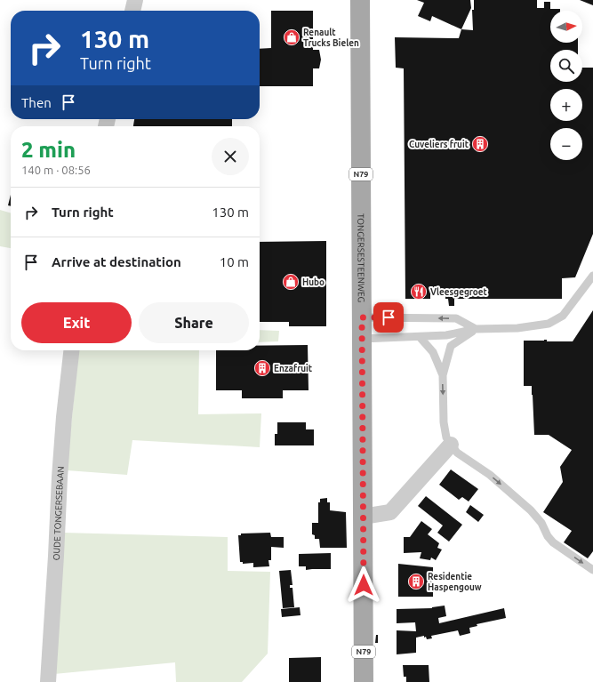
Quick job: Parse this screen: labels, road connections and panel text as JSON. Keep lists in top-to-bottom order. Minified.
{"streets":{"main road":["N79","TONGERSESTEENWEG"],"street":["OUDE TONGERSEBAAN"]},"places":{"shop":["Renault Trucks Bielen","Hubo"],"building":["Cuveliers fruit","Enzafruit","Residentie Haspengouw"],"restaurant":["Vleesgegroet"]},"north":"right","page":{"map_buttons":["+","−"],"turn":["130 m","Turn right"],"then":"Then","heading":["2 min","140 m · 08:56"],"list":[{"name":"Turn right","value":"130 m"},{"name":"Arrive at destination","value":"10 m"}],"buttons":["Exit","Share"]}}
